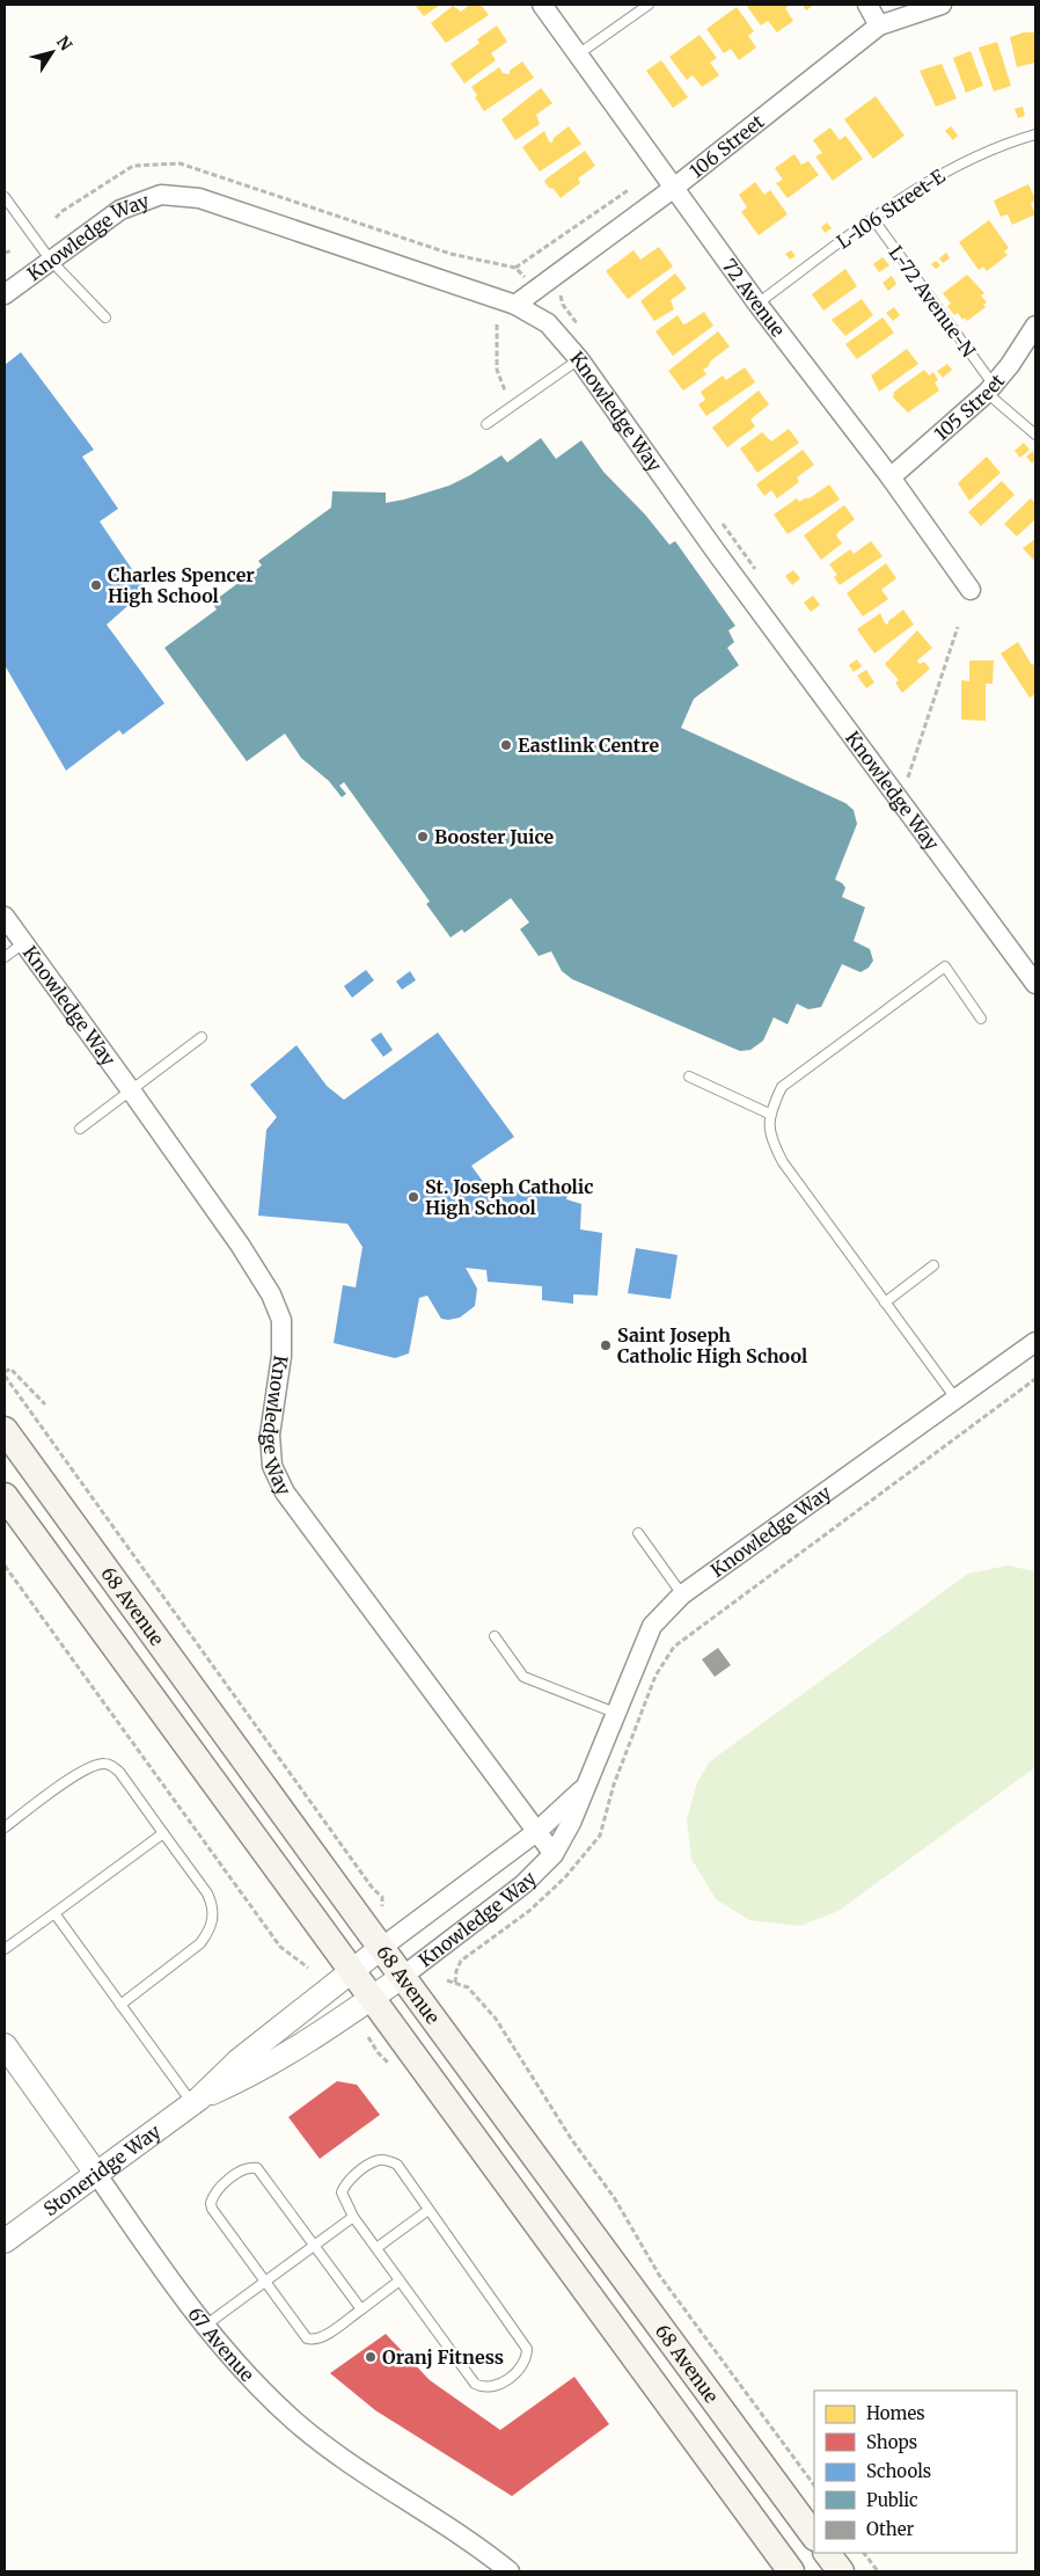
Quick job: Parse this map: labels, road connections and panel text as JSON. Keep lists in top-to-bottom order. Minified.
{"streets":{"main road":["68 Avenue"],"street":["106 Street","Knowledge Way","72 Avenue","105 Street","Stoneridge Way","67 Avenue"],"lane":["L-106 Street-E","L-72 Avenue-N"]},"crossings":[["106 Street","Knowledge Way"],["106 Street","72 Avenue"],["L-106 Street-E","72 Avenue"],["L-106 Street-E","L-72 Avenue-N"],["Knowledge Way","68 Avenue"],["Knowledge Way","Stoneridge Way"],["72 Avenue","105 Street"],["L-72 Avenue-N","105 Street"],["68 Avenue","Stoneridge Way"],["Stoneridge Way","67 Avenue"]],"places":["Charles Spencer High School","Eastlink Centre","Booster Juice","St. Joseph Catholic High School","Saint Joseph Catholic High School","Oranj Fitness"],"legend":["Homes","Shops","Schools","Public","Other"],"north":"top right"}
